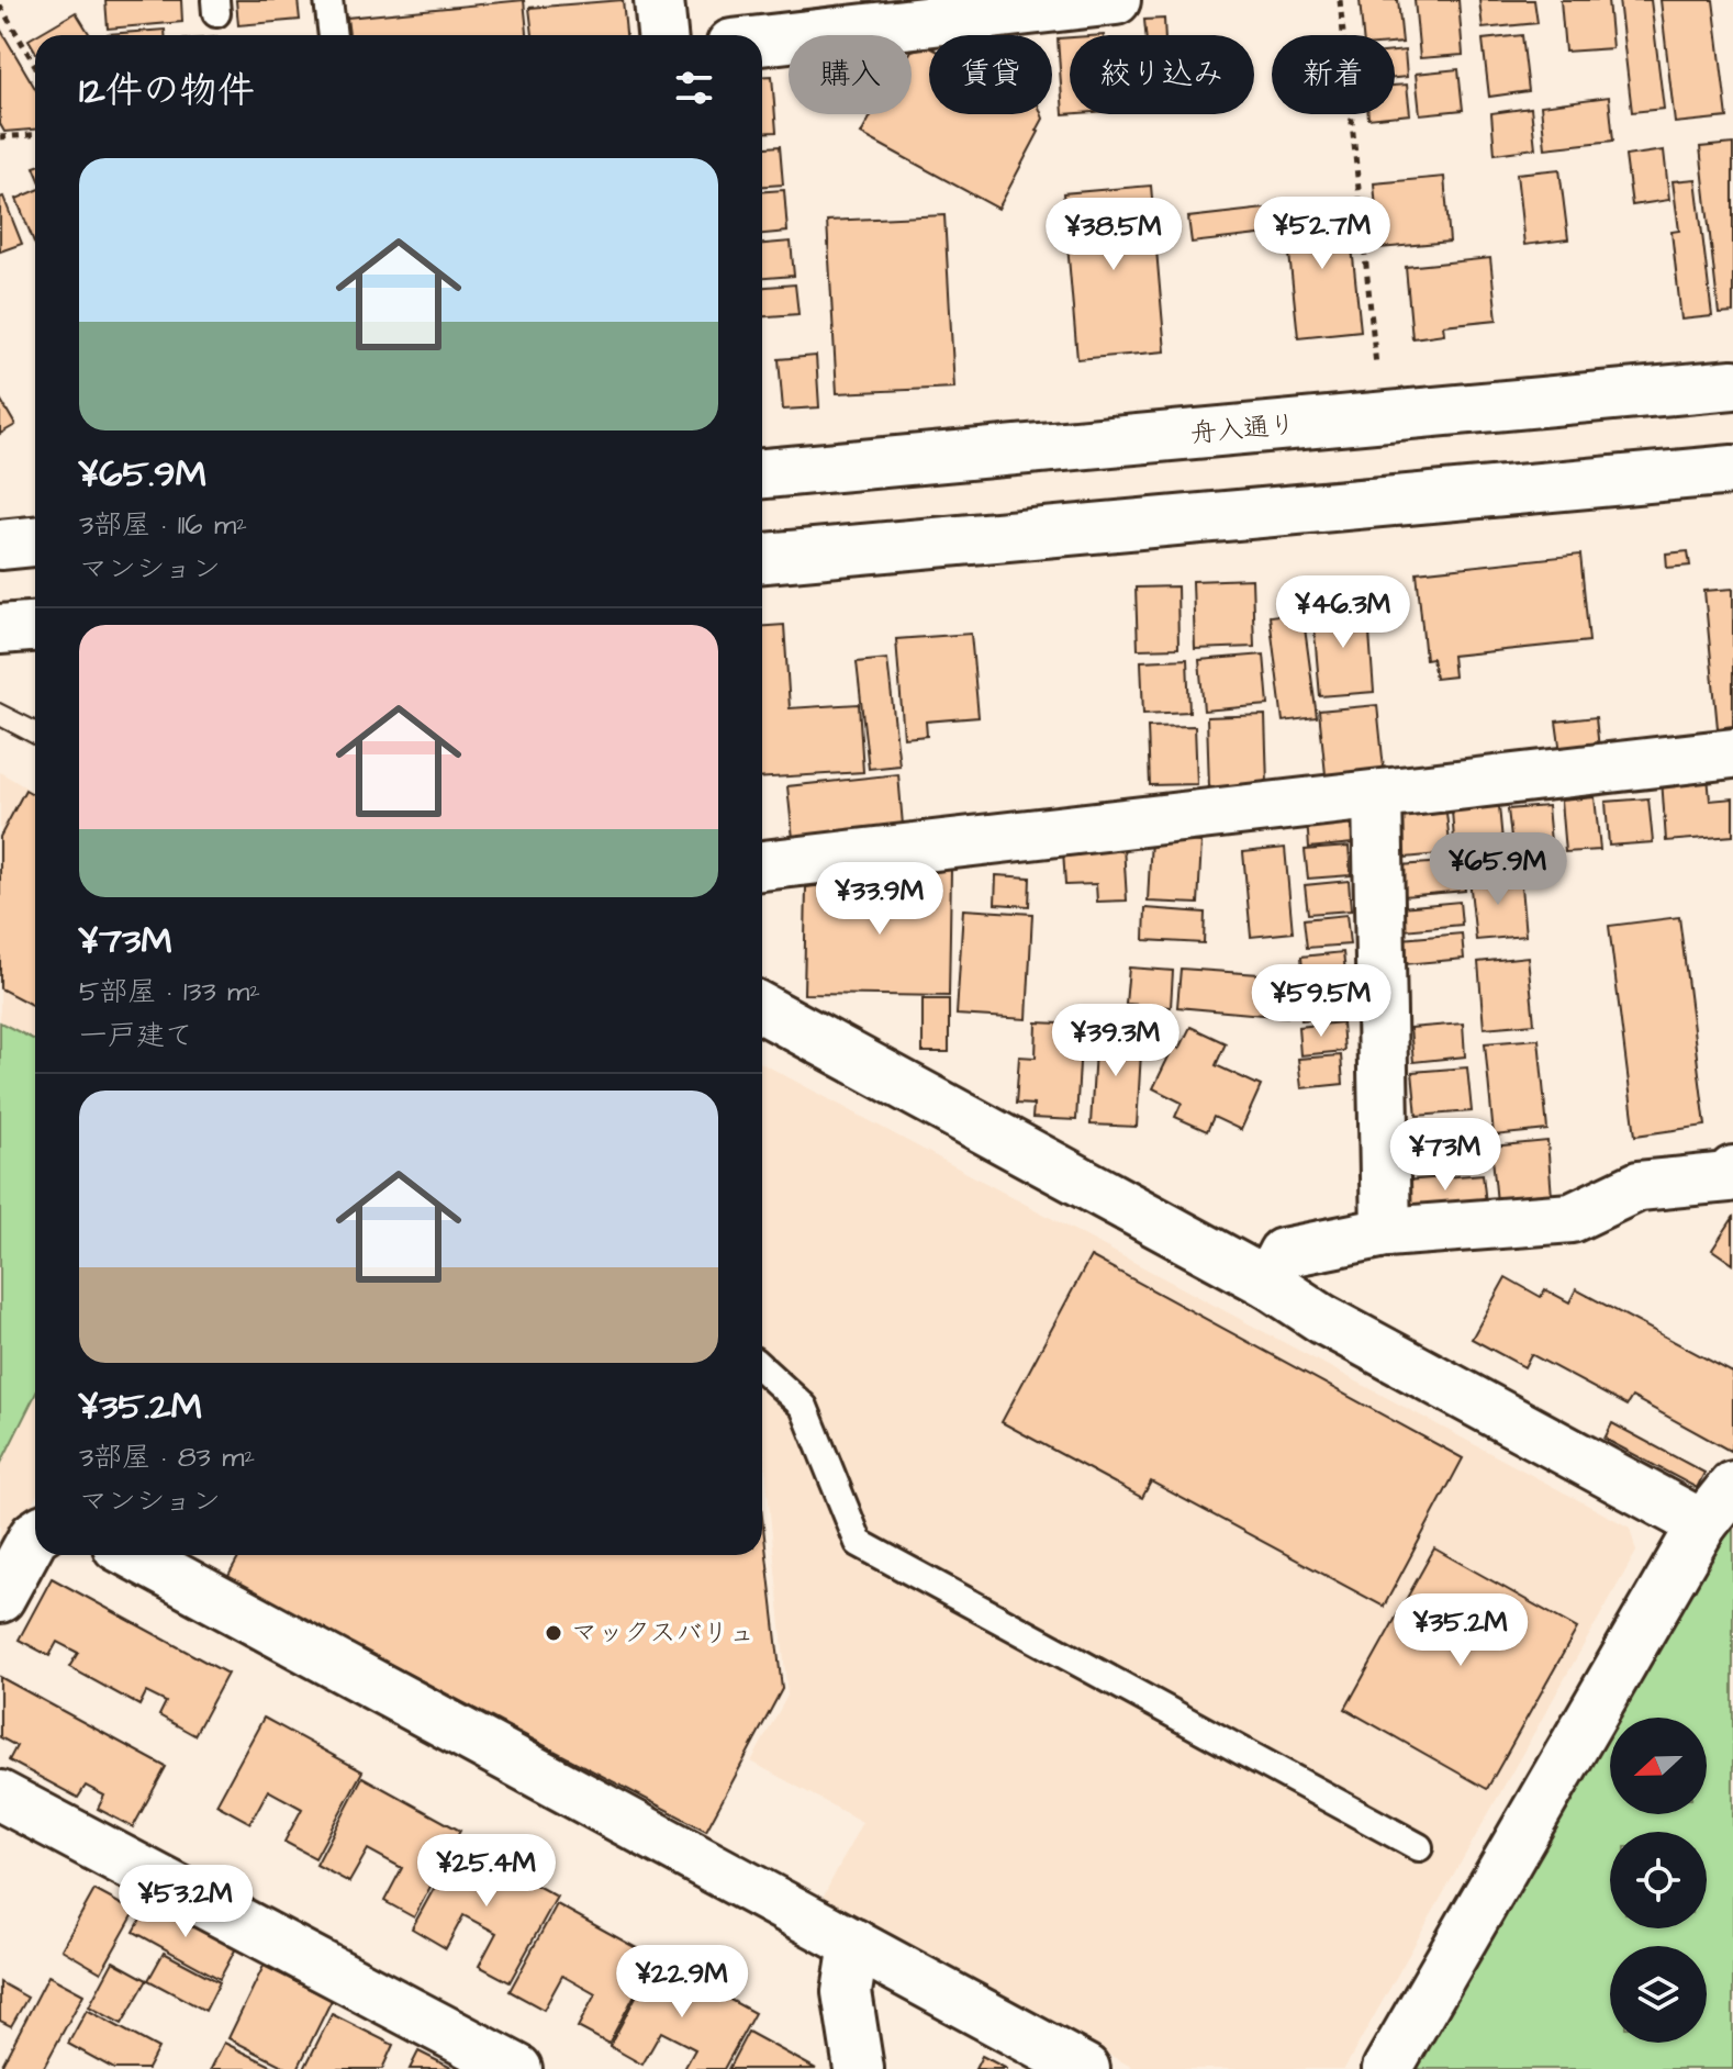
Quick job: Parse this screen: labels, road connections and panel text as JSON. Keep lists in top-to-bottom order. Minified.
{"streets":{"street":["舟入通り"]},"places":["マックスバリュ"],"north":"left","page":{"chip":["購入","賃貸","絞り込み","新着"],"heading":"12件の物件","list":[{"name":"¥65.9M","note":"3部屋 · 116 m² · マンション"},{"name":"¥73M","note":"5部屋 · 133 m² · 一戸建て"},{"name":"¥35.2M","note":"3部屋 · 83 m² · マンション"}],"price":["¥52.7M","¥38.5M","¥46.3M","¥65.9M","¥33.9M","¥59.5M","¥39.3M","¥73M","¥35.2M","¥25.4M","¥53.2M","¥22.9M"]}}
